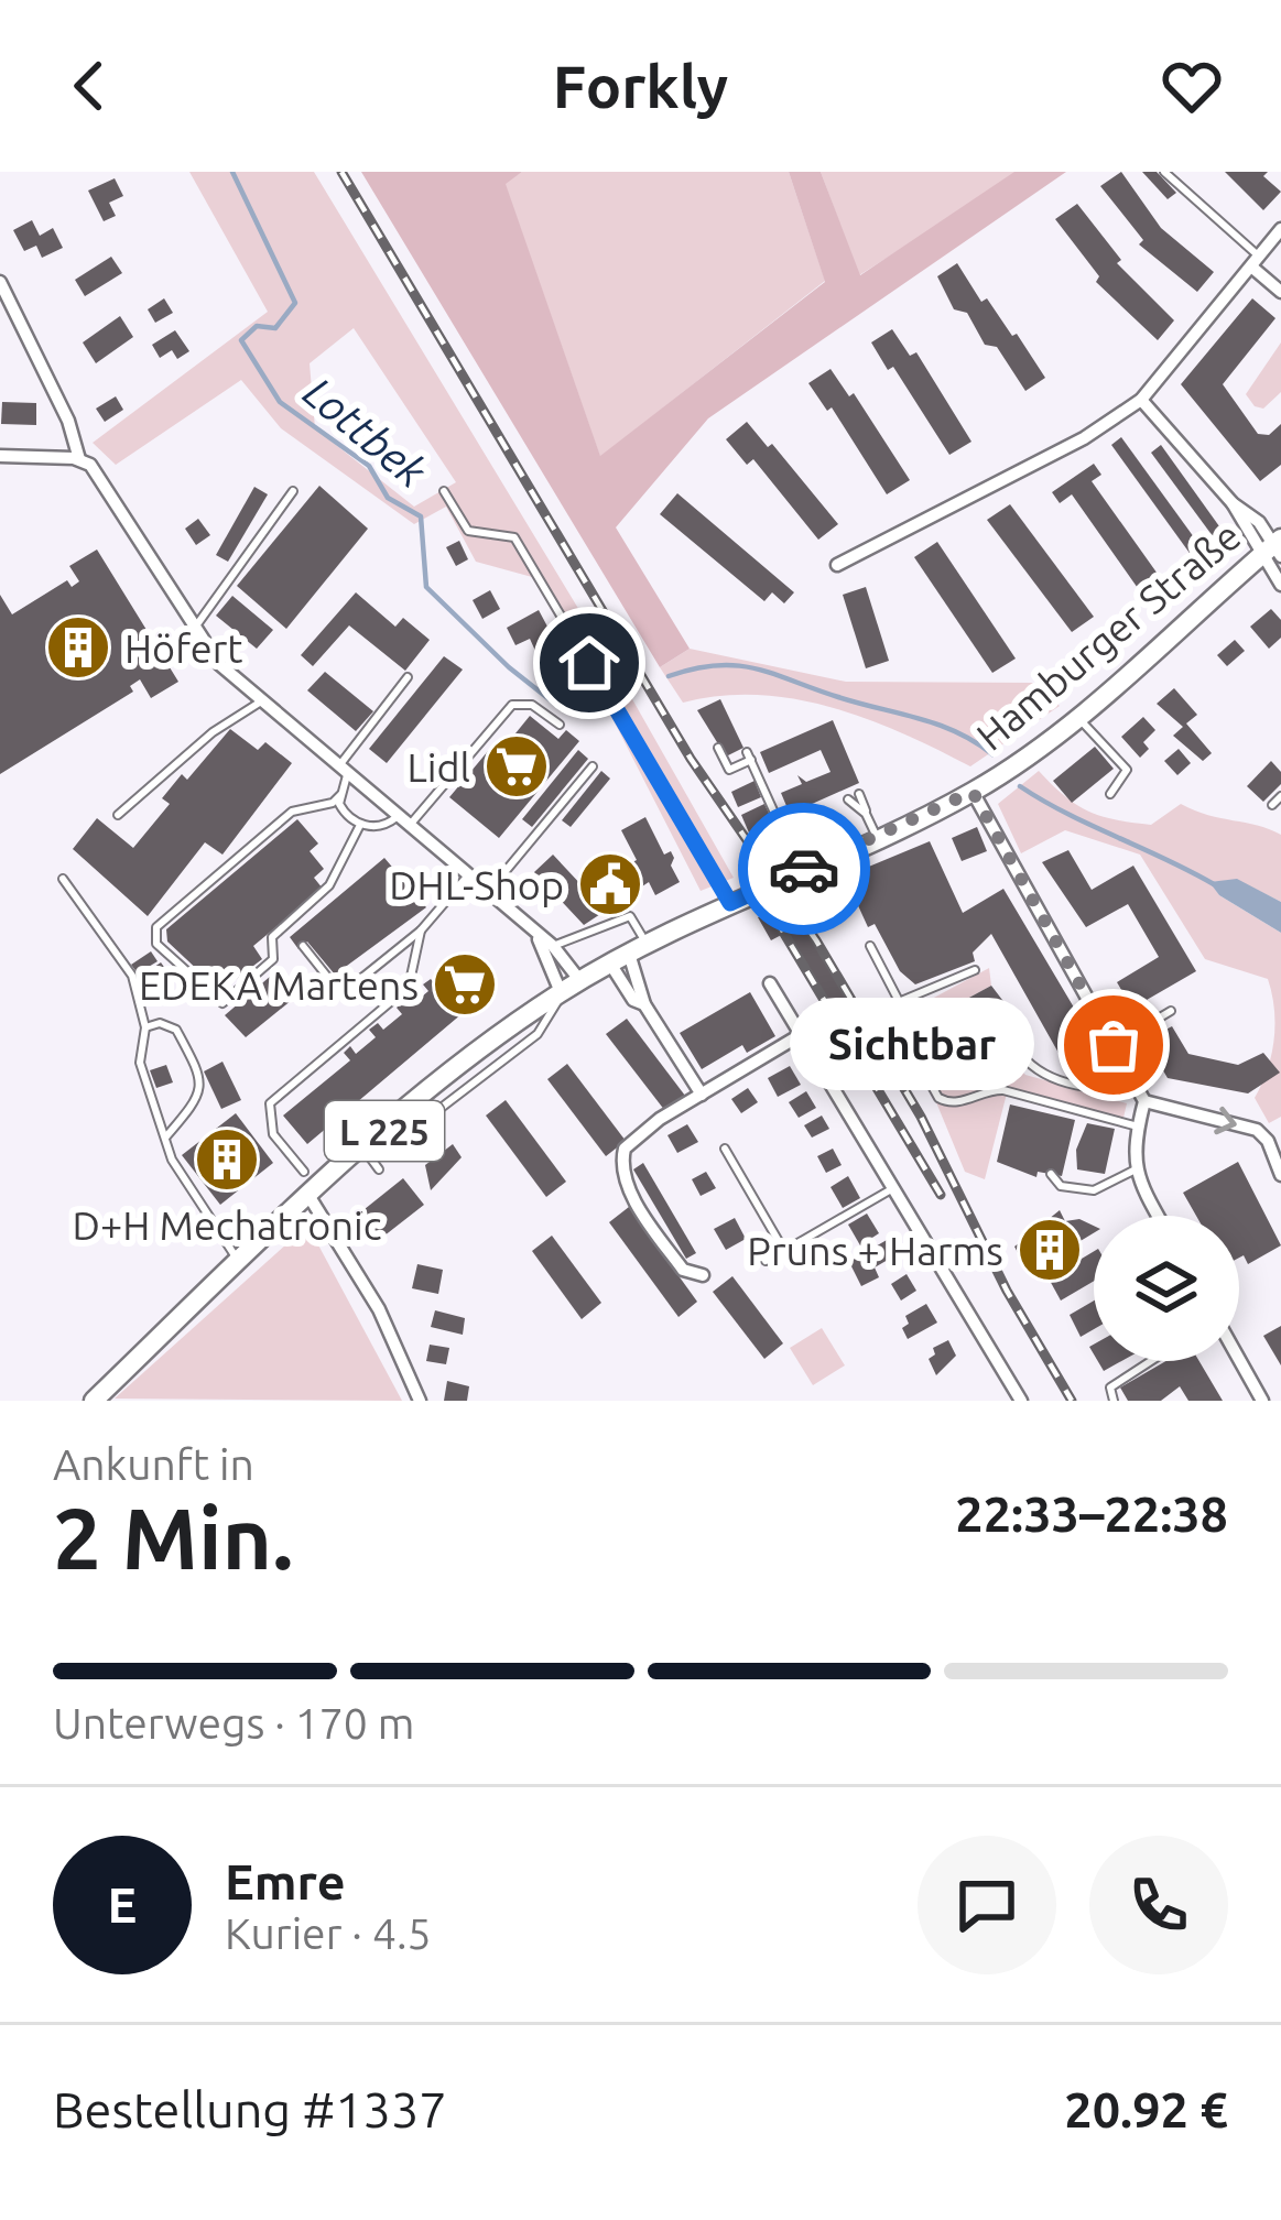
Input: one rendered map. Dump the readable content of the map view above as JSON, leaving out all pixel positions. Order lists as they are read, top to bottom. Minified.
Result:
{"streets":{"main road":["Hamburger Straße","L 225"]},"water":["Lottbek"],"places":{"building":["Höfert","D+H Mechatronic","Pruns + Harms"],"supermarket":["Lidl","EDEKA Martens"],"public building":["DHL-Shop"],"other":["Sichtbar"]},"page":{"header":"Forkly","bubble":"Sichtbar","heading":["2 Min.","Ankunft in","22:33–22:38"],"panel":["Emre","Kurier · 4.5","Bestellung #1337","20.92 €"],"bar":"Unterwegs · 170 m","round":"E"}}
